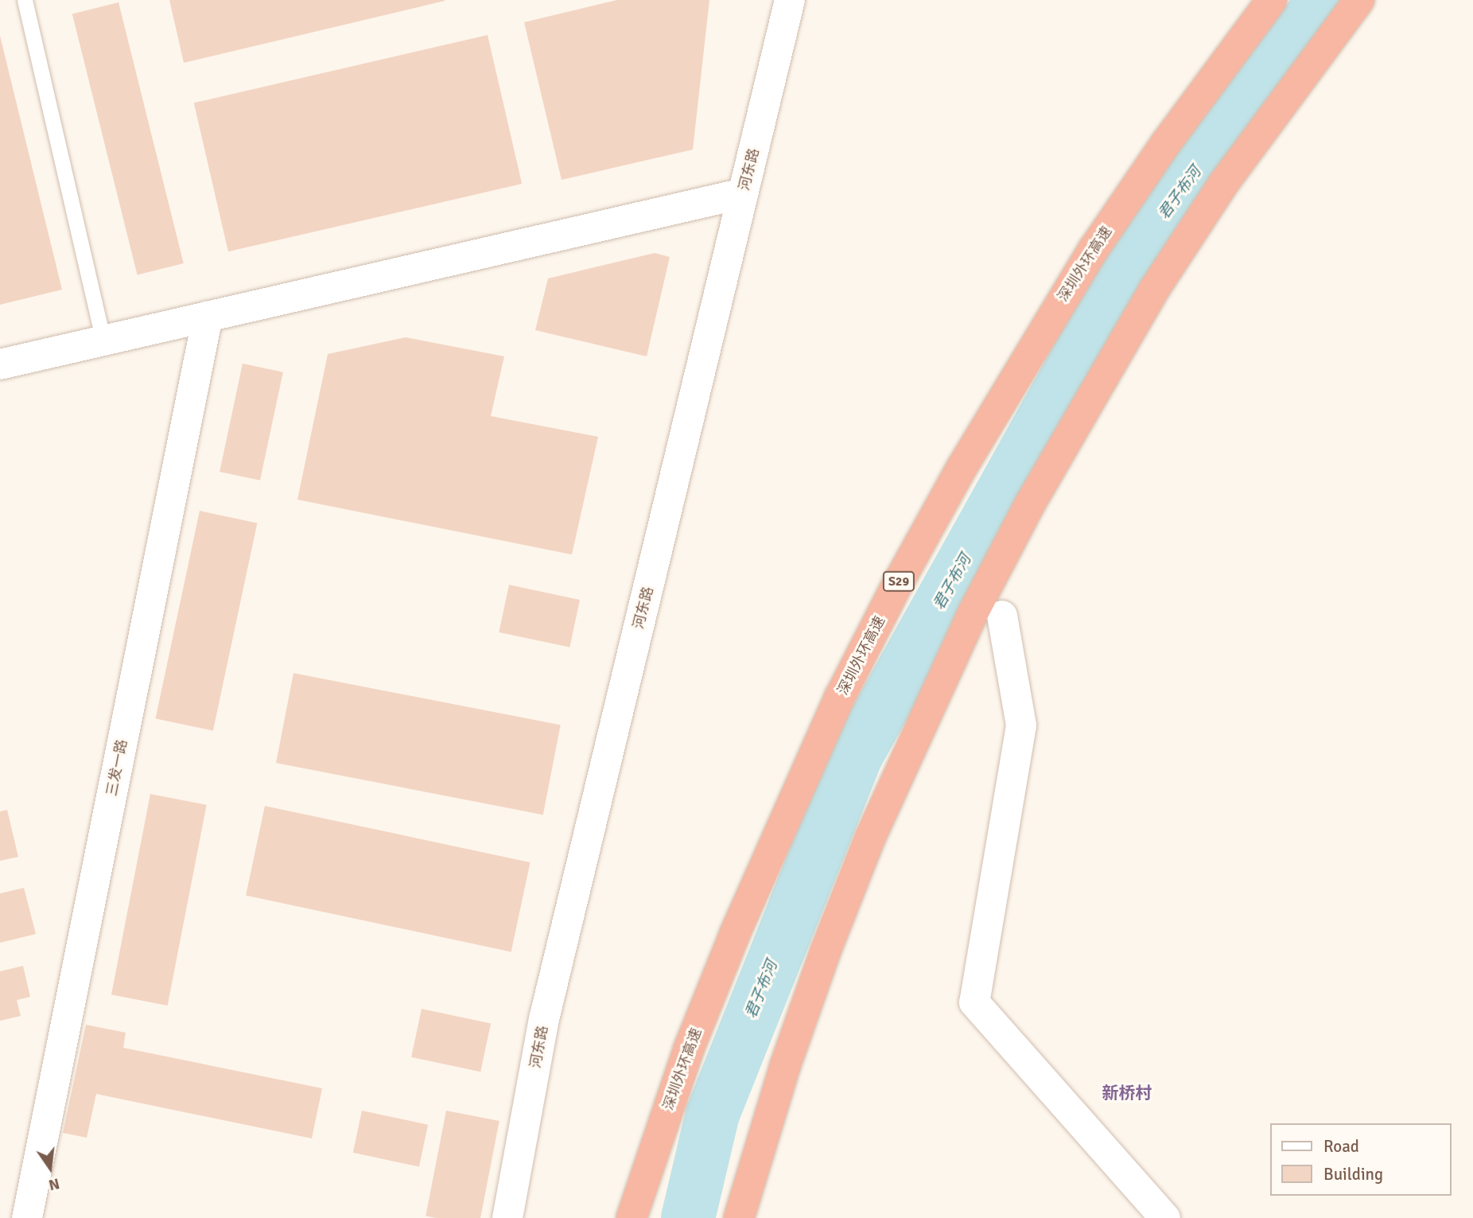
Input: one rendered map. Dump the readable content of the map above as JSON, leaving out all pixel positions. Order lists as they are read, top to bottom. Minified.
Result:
{"streets":{"highway":["深圳外环高速","S29"],"street":["河东路","三发一路"]},"districts":["新桥村"],"water":["君子布河"],"legend":["Road","Building"],"north":"bottom"}
